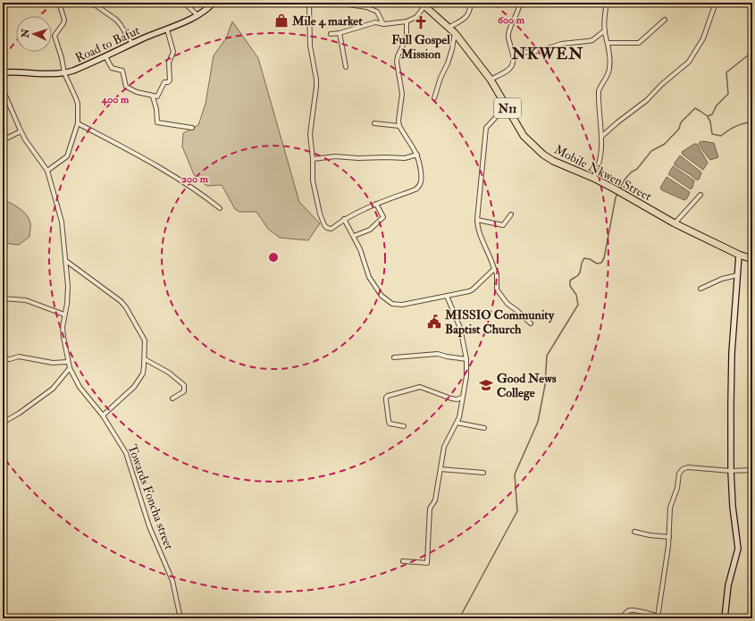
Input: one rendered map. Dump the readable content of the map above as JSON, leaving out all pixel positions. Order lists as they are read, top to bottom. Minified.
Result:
{"streets":{"highway":["N11","Mobile Nkwen Street"],"street":["Road to Bafut","Towards Foncha street"]},"districts":["NKWEN"],"places":{"shop":["Mile 4 market"],"church":["Full Gospel Mission"],"public building":["MISSIO Community Baptist Church"],"school or university":["Good News College"]},"north":"left","rings":["600 m","400 m","200 m"]}
